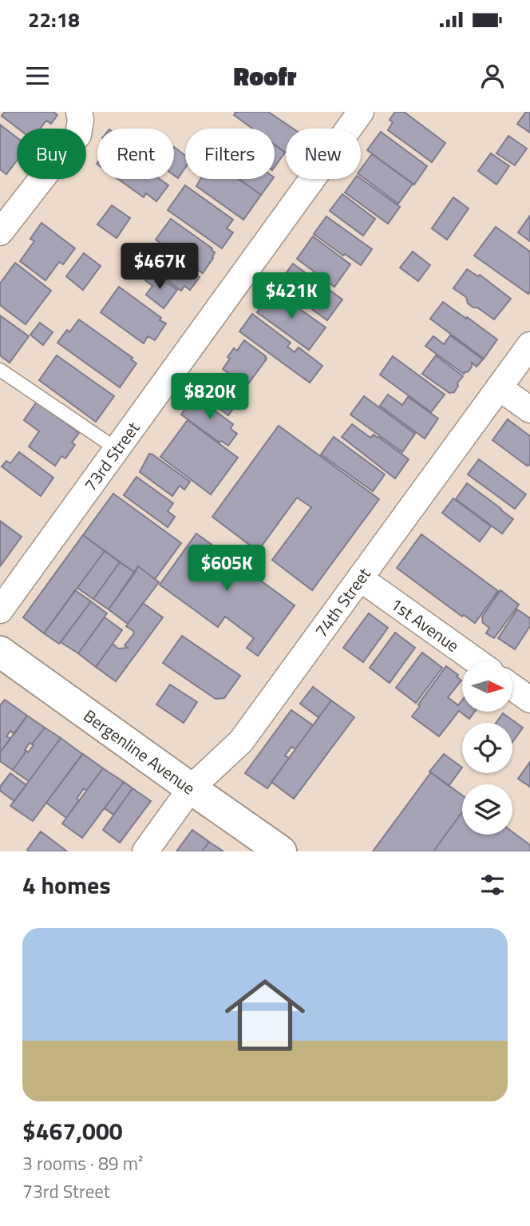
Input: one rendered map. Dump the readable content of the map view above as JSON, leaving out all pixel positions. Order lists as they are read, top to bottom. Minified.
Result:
{"streets":{"street":["73rd Street","74th Street","1st Avenue","Bergenline Avenue"]},"crossings":[["74th Street","1st Avenue"],["74th Street","Bergenline Avenue"]],"north":"right","page":{"status":"22:18","header":"Roofr","chip":["Buy","Rent","Filters","New"],"price":["$467K","$421K","$820K","$605K"],"heading":"4 homes","list":[{"name":"$467,000","note":"3 rooms · 89 m² · 73rd Street"}]}}
